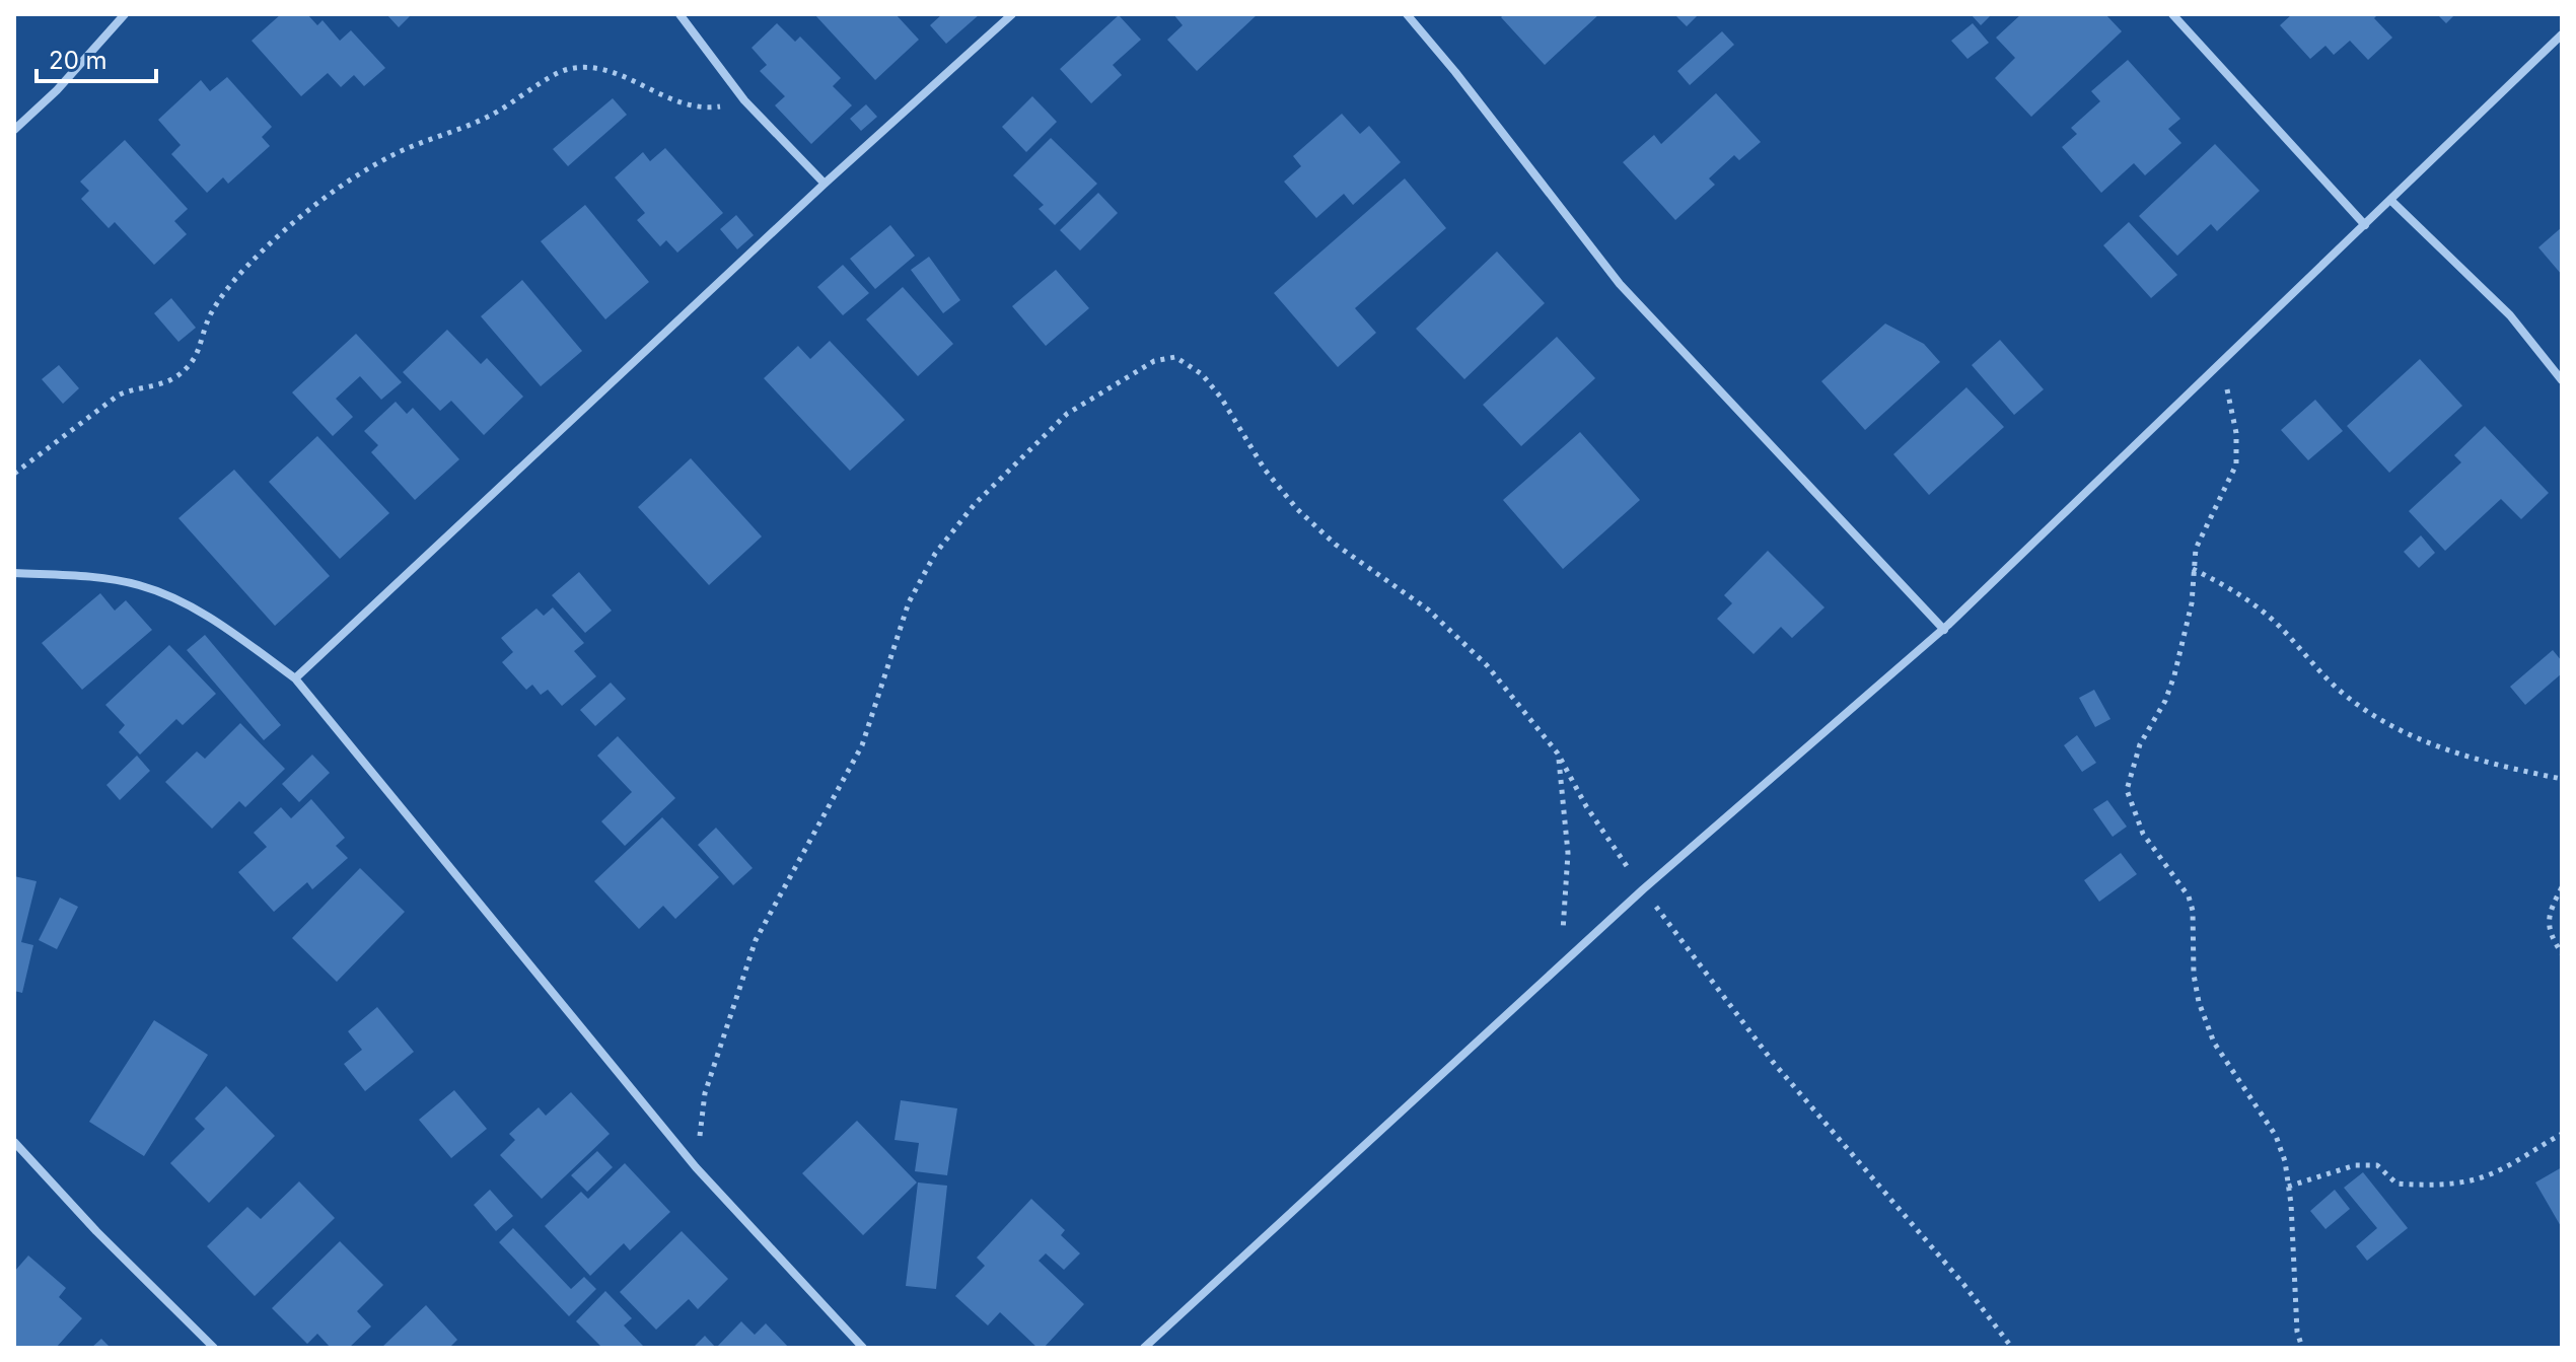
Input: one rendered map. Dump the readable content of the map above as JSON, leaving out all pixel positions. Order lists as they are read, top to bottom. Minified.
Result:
{"scale_bar":"20 m"}
